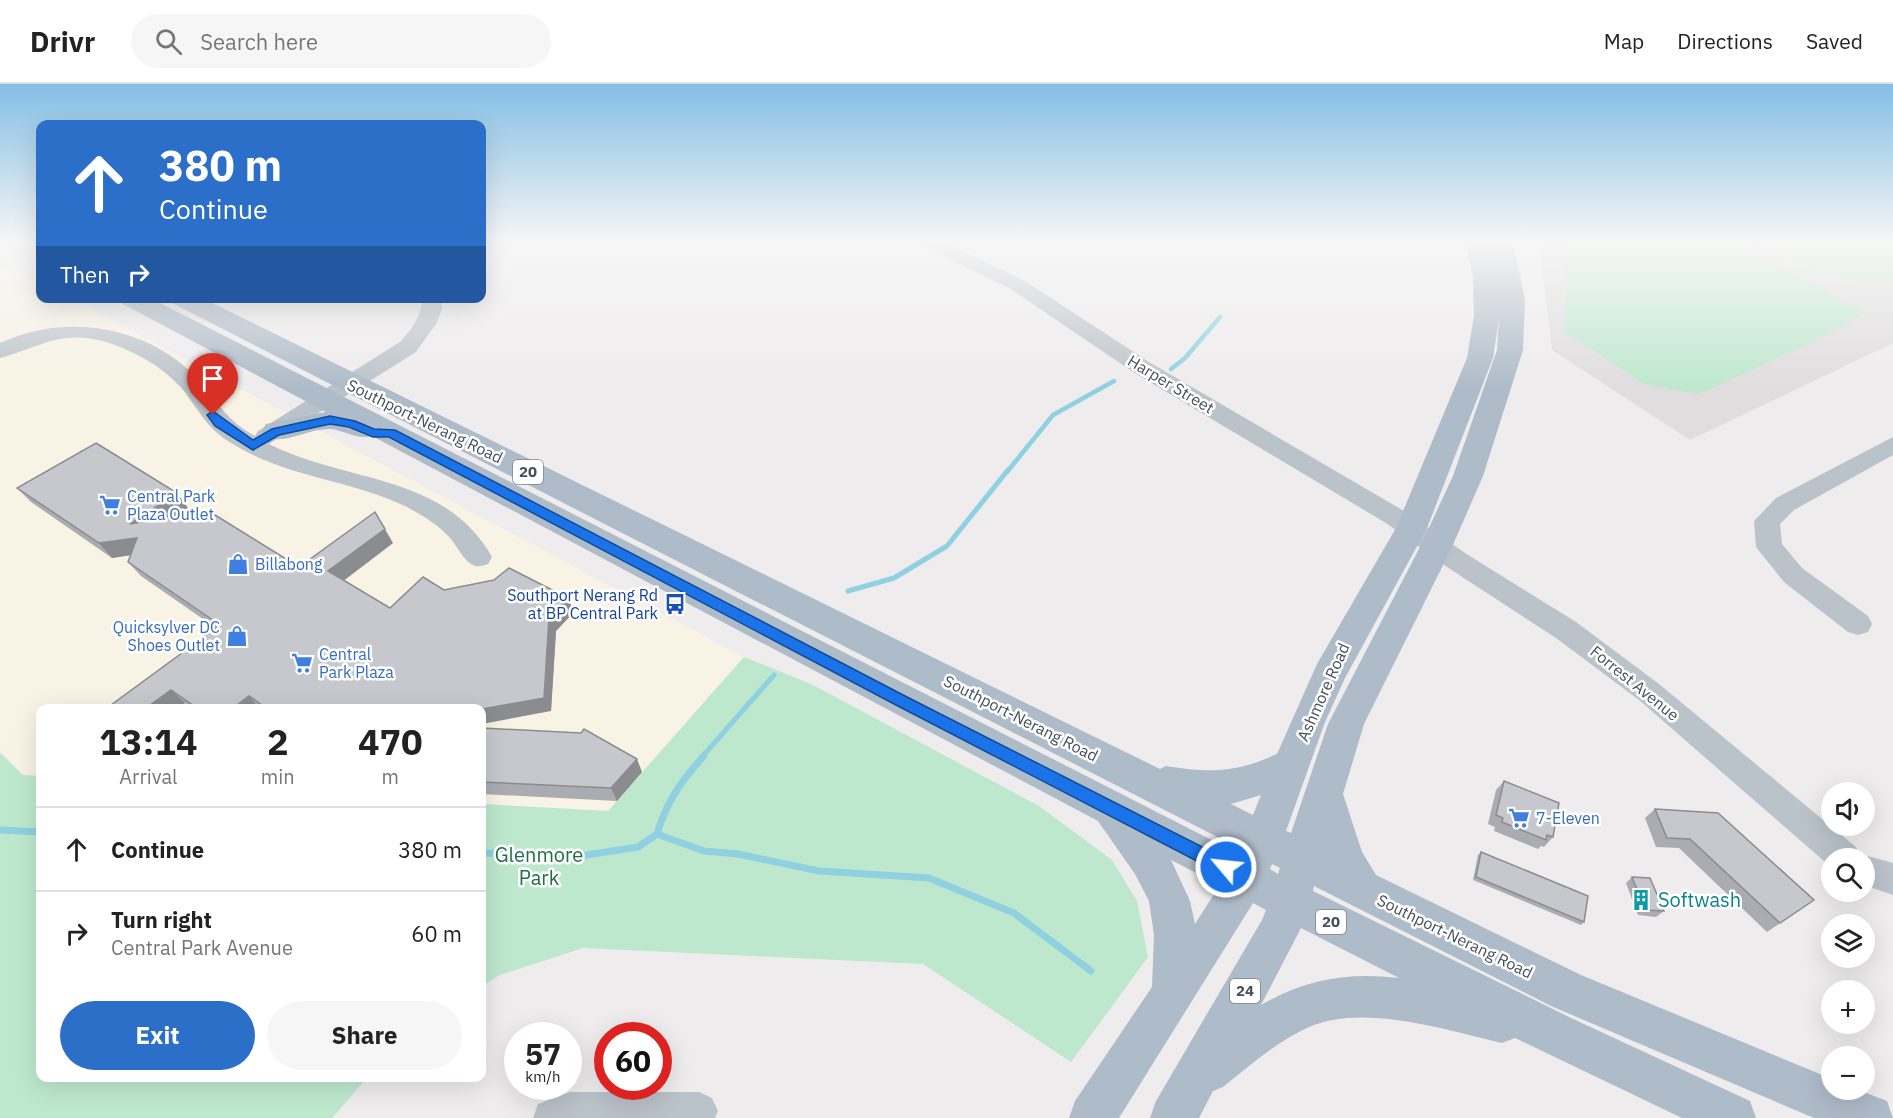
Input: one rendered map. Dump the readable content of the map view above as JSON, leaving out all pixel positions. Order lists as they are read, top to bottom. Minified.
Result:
{"streets":{"main road":["Southport-Nerang Road","20","Ashmore Road","24"],"street":["Harper Street","Forrest Avenue"]},"crossings":[["Harper Street","Forrest Avenue"],["Harper Street","Ashmore Road"],["Southport-Nerang Road","Ashmore Road"],["Forrest Avenue","Ashmore Road"]],"parks":["Glenmore Park"],"places":{"supermarket":["Central Park Plaza Outlet","Central Park Plaza","7-Eleven"],"shop":["Billabong","Quicksylver DC Shoes Outlet"],"bus stop":["Southport Nerang Rd at BP Central Park"],"building":["Softwash"]},"page":{"header":"Drivr","search":"Search here","nav":["Map","Directions","Saved"],"turn":["380 m","Continue"],"then":"Then","eta":["13:14","Arrival","2","min","470","m"],"map_buttons":["+","−"],"list":[{"name":"Continue","value":"380 m"},{"name":"Turn right","note":"Central Park Avenue","value":"60 m"}],"buttons":["Exit","Share"],"speed":"57 km/h","limit":"60"}}
